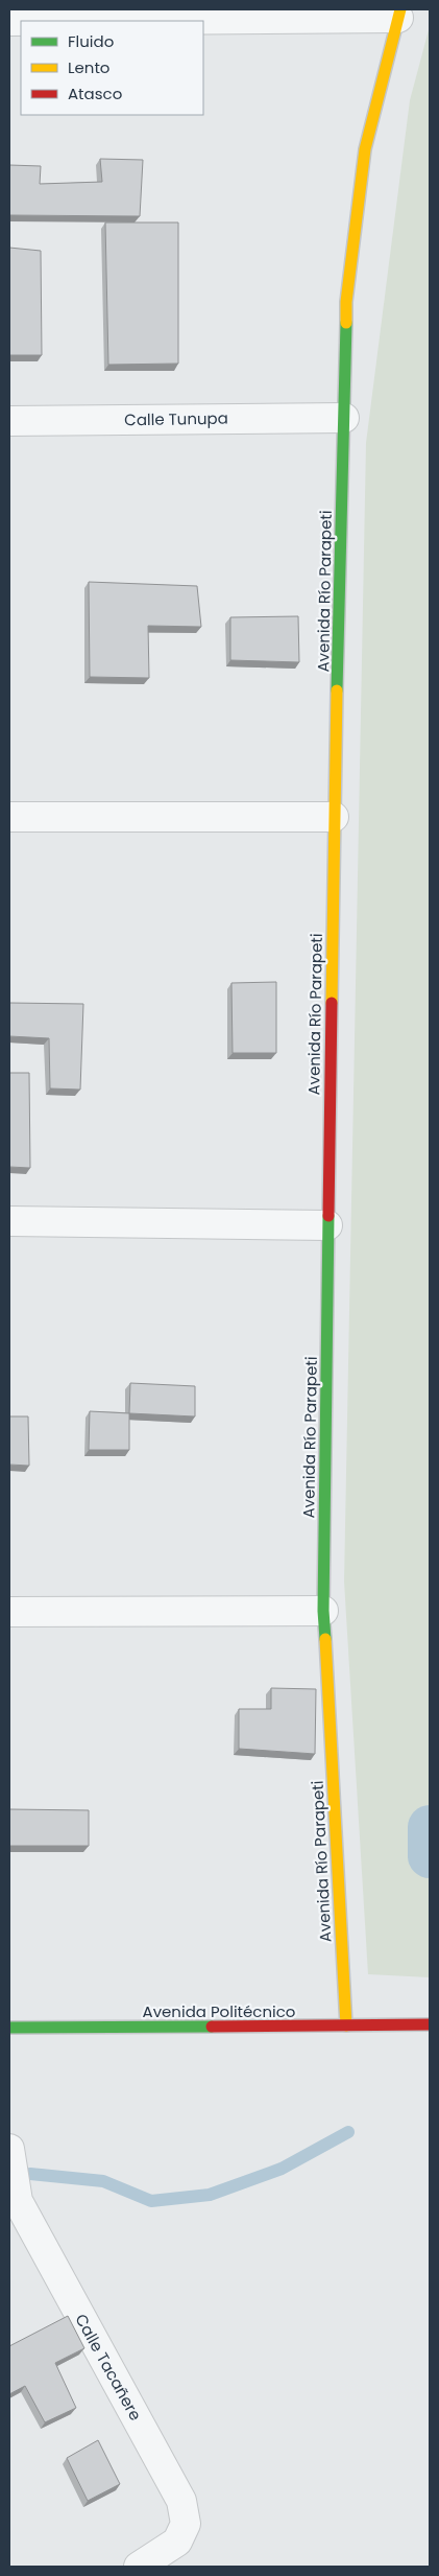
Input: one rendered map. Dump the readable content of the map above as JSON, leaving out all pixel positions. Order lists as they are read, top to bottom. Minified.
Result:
{"streets":{"main road":["Avenida Río Parapeti","Avenida Politécnico"],"street":["Calle Tunupa","Calle Tacañere"]},"crossings":[["Calle Tunupa","Avenida Río Parapeti"],["Avenida Río Parapeti","Avenida Politécnico"]],"legend":["Fluido","Lento","Atasco"]}
